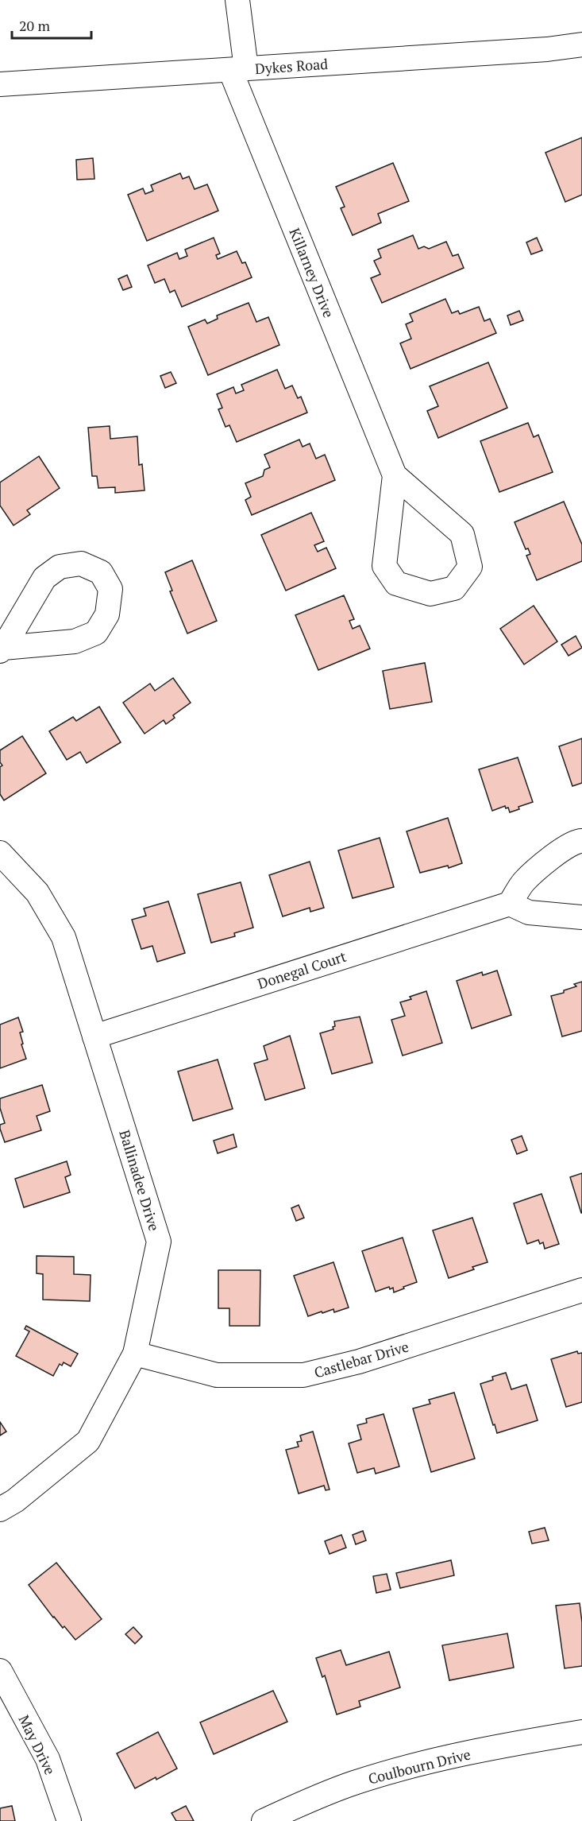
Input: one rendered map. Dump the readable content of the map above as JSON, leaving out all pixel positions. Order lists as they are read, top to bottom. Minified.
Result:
{"streets":{"street":["Dykes Road","Killarney Drive","Donegal Court","Ballinadee Drive","Castlebar Drive","May Drive","Coulbourn Drive"]},"crossings":[["Dykes Road","Killarney Drive"],["Donegal Court","Ballinadee Drive"],["Ballinadee Drive","Castlebar Drive"]],"scale_bar":"20 m"}
